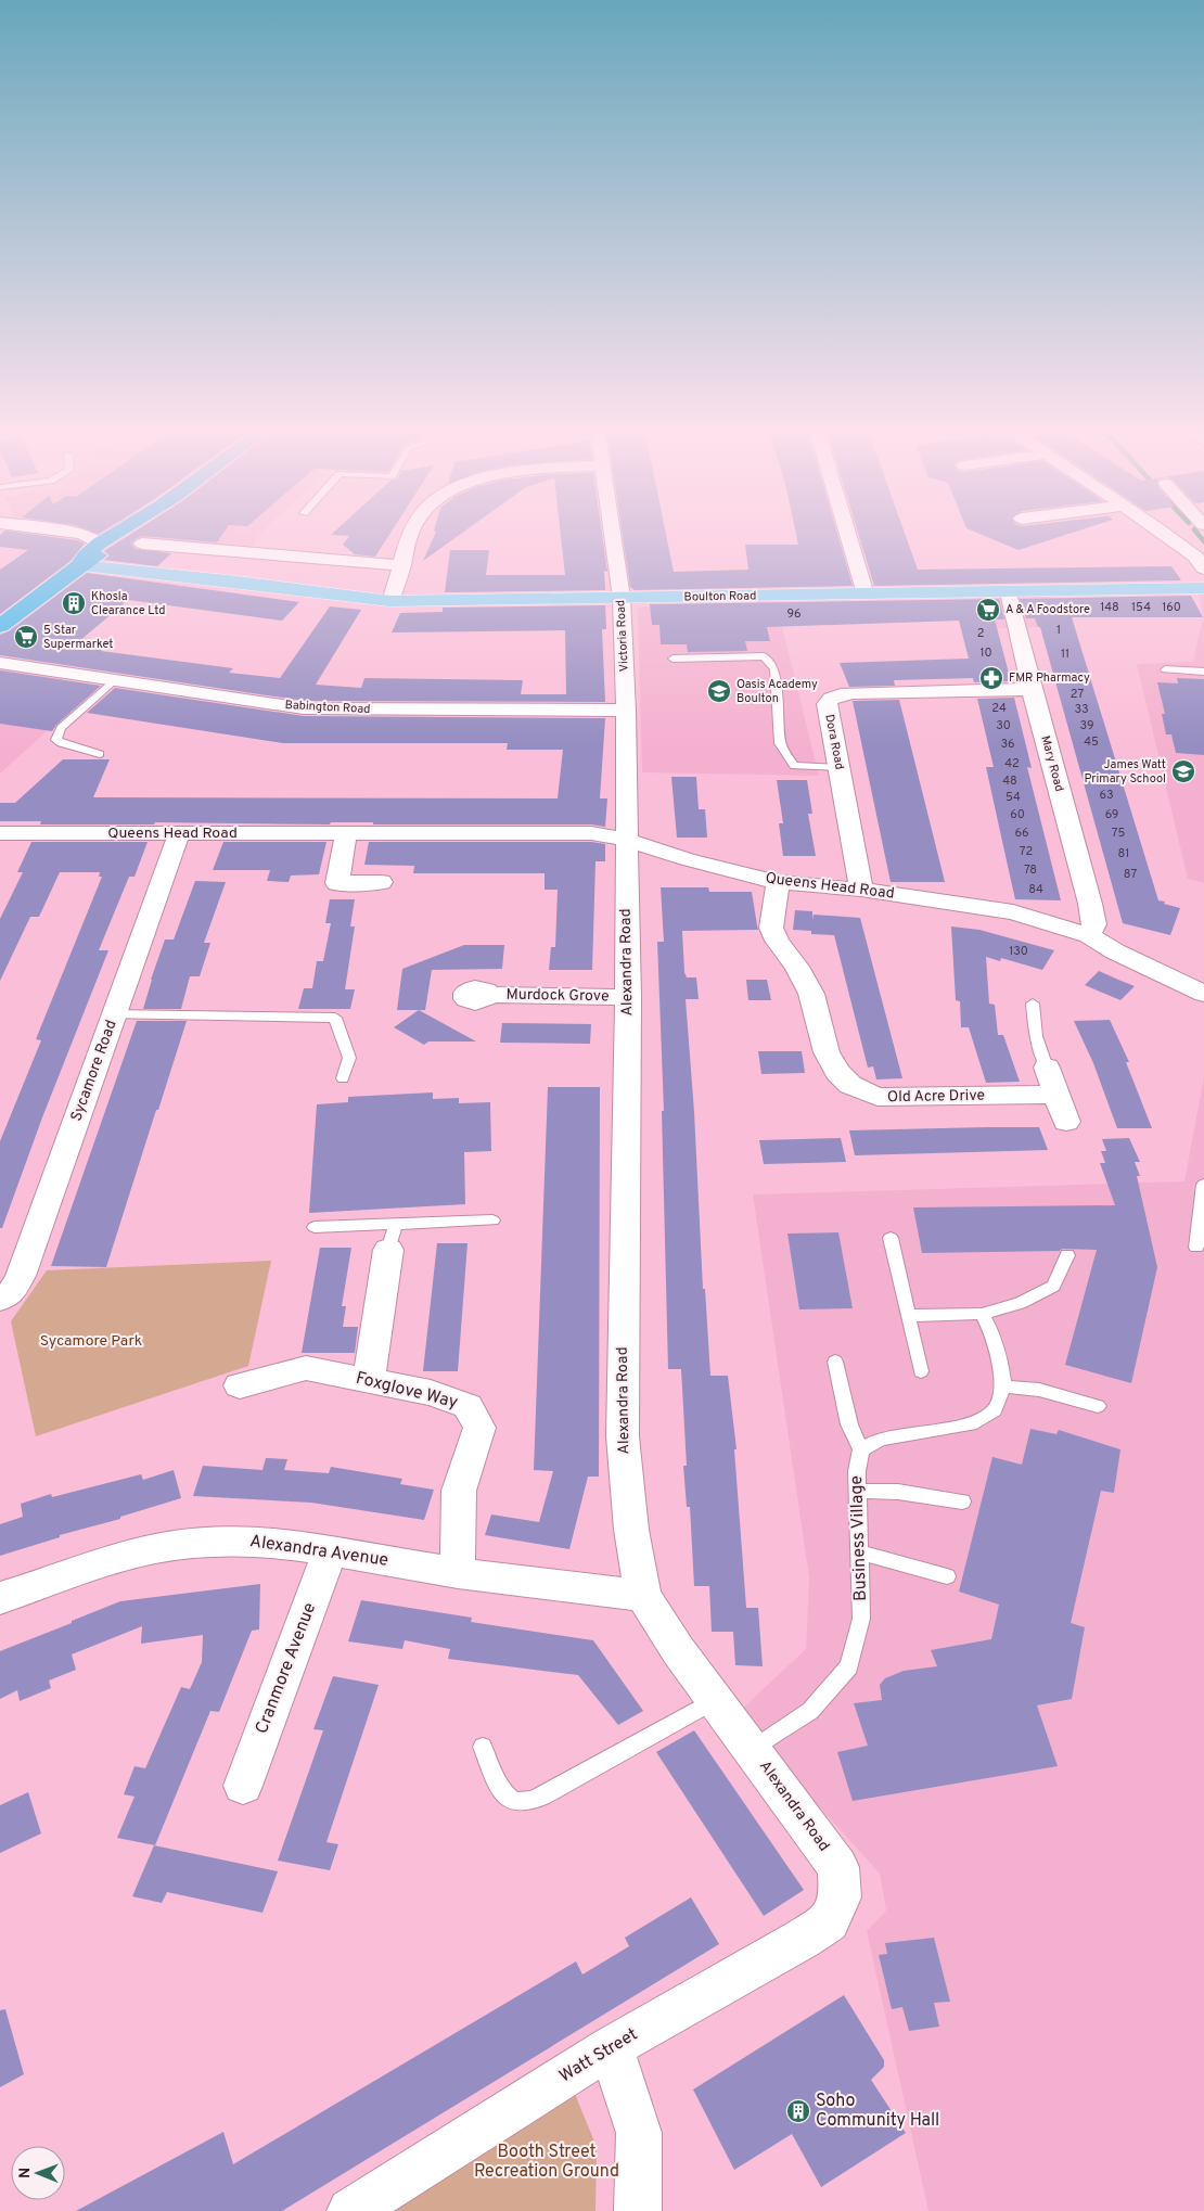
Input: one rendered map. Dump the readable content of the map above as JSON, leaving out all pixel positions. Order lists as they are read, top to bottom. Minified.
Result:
{"streets":{"main road":["Boulton Road"],"street":["Victoria Road","Babington Road","Dora Road","Mary Road","Queens Head Road","Alexandra Road","Murdock Grove","Sycamore Road","Old Acre Drive","Foxglove Way","Alexandra Avenue","Cranmore Avenue","Watt Street"],"lane":["Business Village"]},"crossings":[["Boulton Road","Victoria Road"],["Boulton Road","Mary Road"],["Victoria Road","Babington Road"],["Victoria Road","Queens Head Road"],["Victoria Road","Alexandra Road"],["Dora Road","Mary Road"],["Dora Road","Queens Head Road"],["Mary Road","Queens Head Road"],["Queens Head Road","Alexandra Road"],["Queens Head Road","Sycamore Road"],["Queens Head Road","Old Acre Drive"],["Alexandra Road","Murdock Grove"],["Alexandra Road","Business Village"],["Alexandra Road","Alexandra Avenue"],["Alexandra Road","Watt Street"],["Foxglove Way","Alexandra Avenue"],["Alexandra Avenue","Cranmore Avenue"]],"parks":["Sycamore Park","Booth Street Recreation Ground"],"places":{"building":["Khosla Clearance Ltd","Soho Community Hall"],"supermarket":["A & A Foodstore","5 Star Supermarket"],"pharmacy":["FMR Pharmacy"],"school or university":["Oasis Academy Boulton","James Watt Primary School"]},"house_numbers":["148","154","160","96","1","2","10","11","27","24","33","30","39","45","36","42","48","63","54","60","69","66","75","72","81","78","87","84","130"],"north":"left"}
